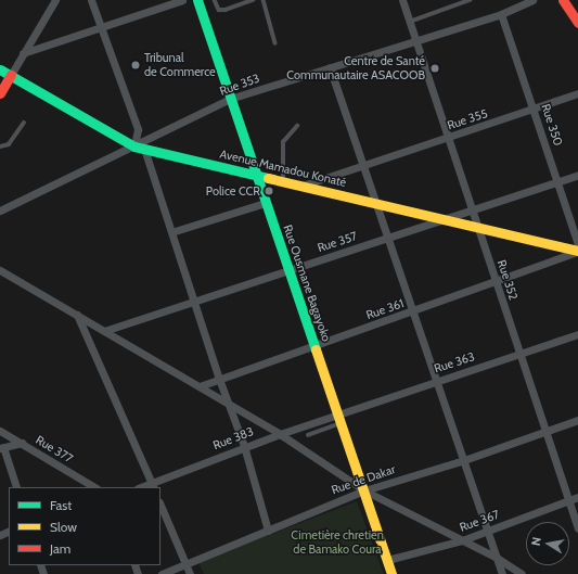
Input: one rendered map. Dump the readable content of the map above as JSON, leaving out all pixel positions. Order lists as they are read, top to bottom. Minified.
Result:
{"streets":{"main road":["Avenue Mamadou Konaté","Rue Ousmane Bagayoko"],"street":["Rue 353","Rue 355","Rue 350","Rue 357","Rue 352","Rue 361","Rue 363","Rue 383","Rue 377","Rue de Dakar","Rue 367"]},"crossings":[["Rue 353","Rue 350"],["Rue 353","Avenue Mamadou Konaté"],["Rue 353","Rue 352"],["Rue 353","Rue Ousmane Bagayoko"],["Rue 355","Rue 350"],["Rue 355","Avenue Mamadou Konaté"],["Rue 355","Rue 352"],["Rue 350","Rue 357"],["Avenue Mamadou Konaté","Rue 357"],["Avenue Mamadou Konaté","Rue 352"],["Avenue Mamadou Konaté","Rue Ousmane Bagayoko"],["Avenue Mamadou Konaté","Rue 361"],["Rue 357","Rue 352"],["Rue 357","Rue Ousmane Bagayoko"],["Rue 352","Rue 361"],["Rue 352","Rue 363"],["Rue 352","Rue de Dakar"],["Rue 352","Rue 367"],["Rue Ousmane Bagayoko","Rue 361"],["Rue Ousmane Bagayoko","Rue 363"],["Rue Ousmane Bagayoko","Rue 383"],["Rue Ousmane Bagayoko","Rue de Dakar"],["Rue Ousmane Bagayoko","Rue 367"],["Rue 363","Rue 383"]],"parks":["Cimetière chretien de Bamako Coura"],"places":["Tribunal de Commerce","Centre de Santé Communautaire ASACOOB","Police CCR"],"legend":["Fast","Slow","Jam"],"north":"left"}
